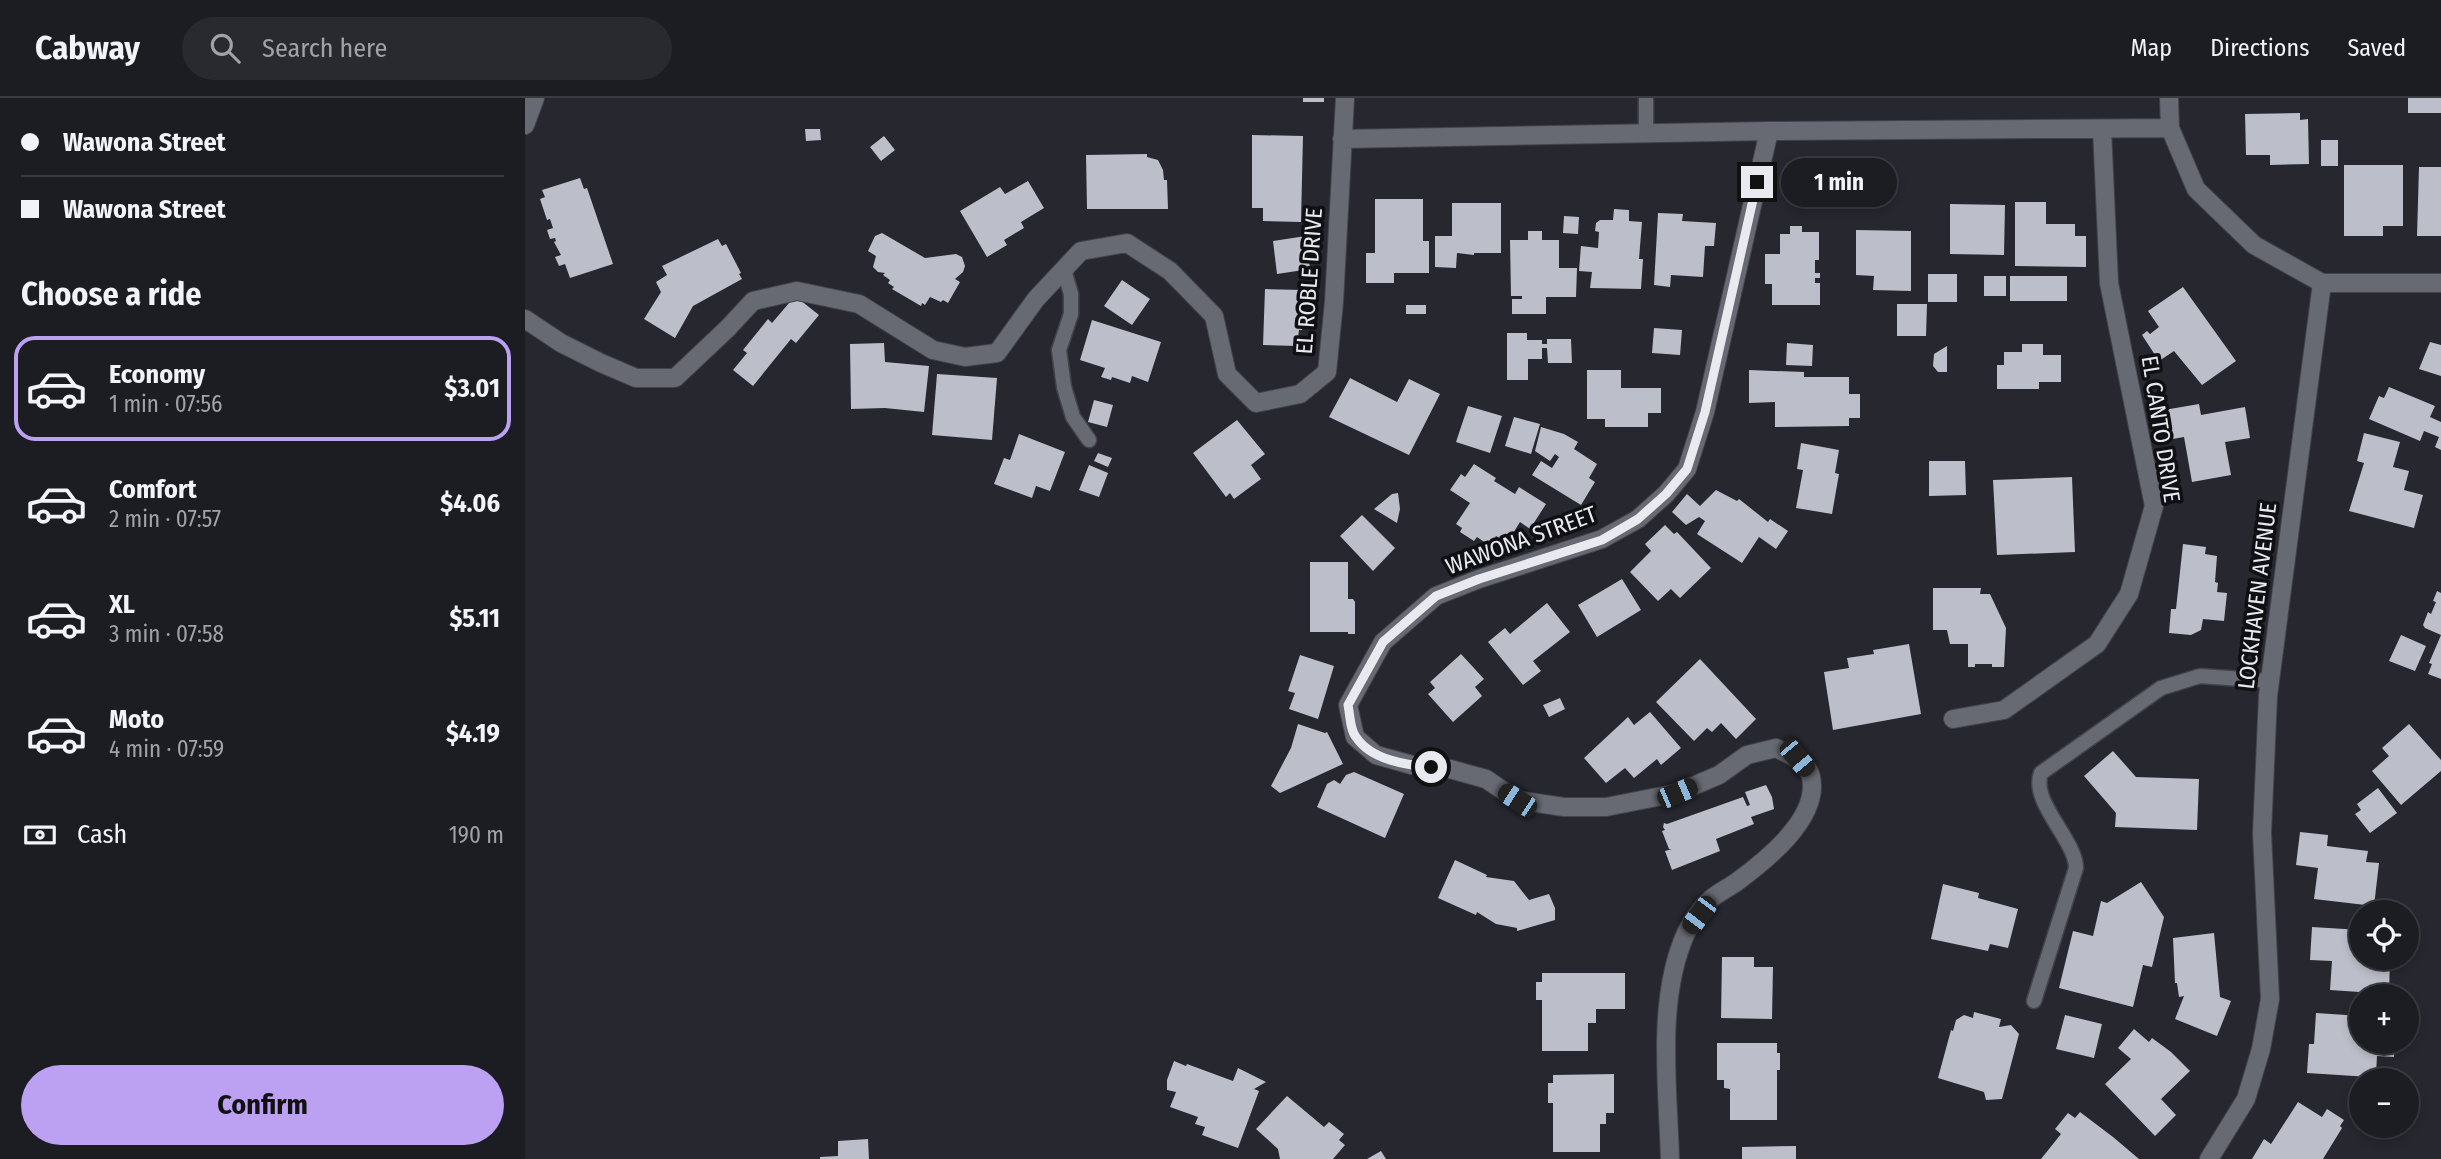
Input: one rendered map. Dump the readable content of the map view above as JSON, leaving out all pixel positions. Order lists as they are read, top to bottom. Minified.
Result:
{"streets":{"street":["EL ROBLE DRIVE","EL CANTO DRIVE","WAWONA STREET","LOCKHAVEN AVENUE"]},"page":{"header":"Cabway","search":"Search here","nav":["Map","Directions","Saved"],"banner":["Wawona Street","Wawona Street"],"bubble":"1 min","heading":"Choose a ride","list":[{"name":"Economy","note":"1 min · 07:56","value":"$3.01"},{"name":"Comfort","note":"2 min · 07:57","value":"$4.06"},{"name":"XL","note":"3 min · 07:58","value":"$5.11"},{"name":"Moto","note":"4 min · 07:59","value":"$4.19"}],"pay":["Cash","190 m"],"map_buttons":["+","−"],"buttons":"Confirm"}}
